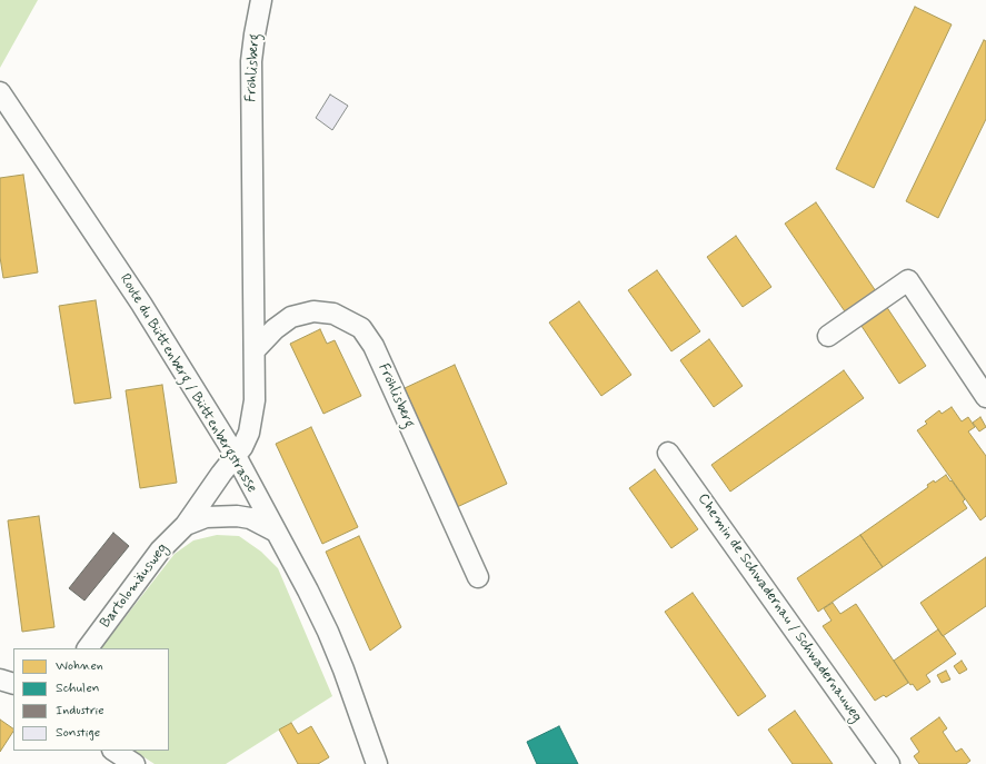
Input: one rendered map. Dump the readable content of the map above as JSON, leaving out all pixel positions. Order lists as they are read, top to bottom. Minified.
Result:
{"streets":{"street":["Fröhlisberg","Route du Büttenberg / Büttenbergstrasse","Bartolomäusweg","Chemin de Schwadernau / Schwadernauweg"]},"crossings":[["Fröhlisberg","Route du Büttenberg / Büttenbergstrasse"],["Fröhlisberg","Bartolomäusweg"],["Route du Büttenberg / Büttenbergstrasse","Bartolomäusweg"]],"legend":["Wohnen","Schulen","Industrie","Sonstige"]}
